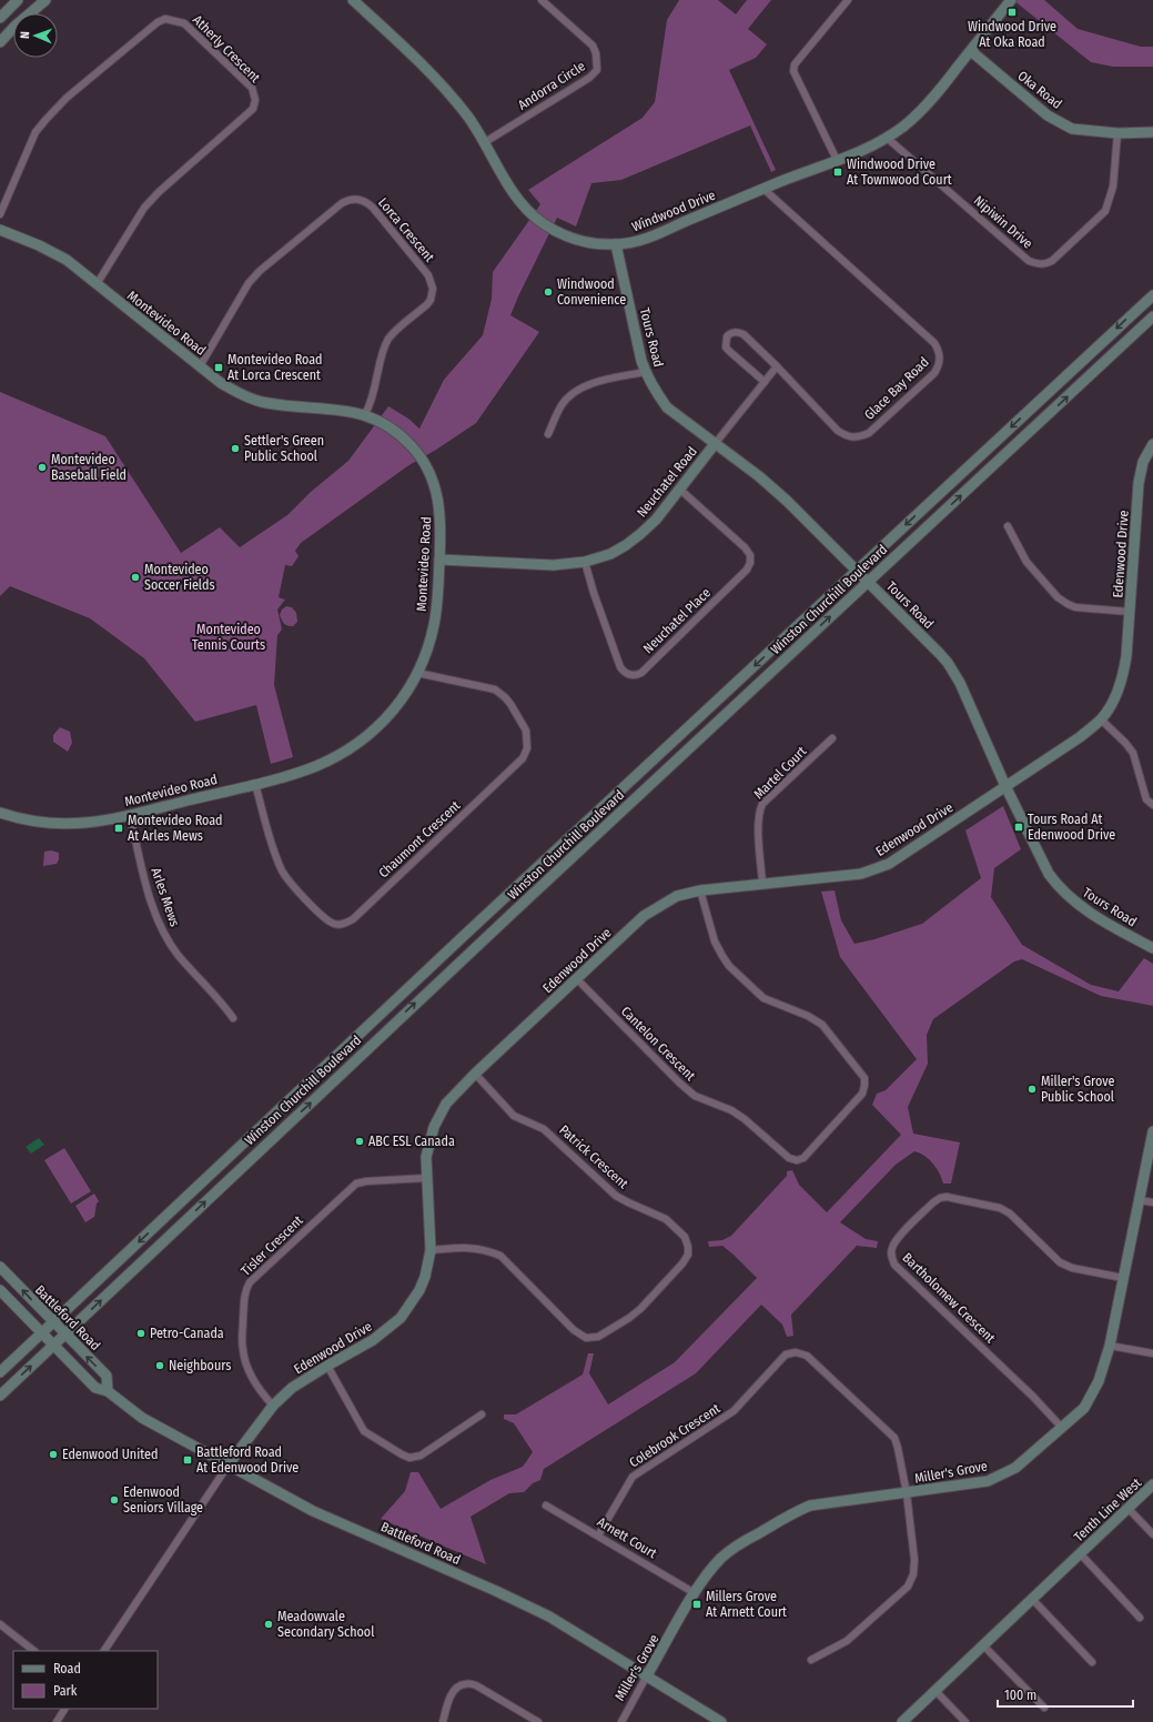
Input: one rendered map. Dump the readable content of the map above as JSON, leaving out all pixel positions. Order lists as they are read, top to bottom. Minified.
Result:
{"streets":{"street":["Atherly Crescent","Andorra Circle","Oka Road","Windwood Drive","Nipiwin Drive","Lorca Crescent","Montevideo Road","Tours Road","Glace Bay Road","Neuchatel Road","Edenwood Drive","Winston Churchill Boulevard","Neuchatel Place","Martel Court","Chaumont Crescent","Arles Mews","Cantelon Crescent","Patrick Crescent","Tisler Crescent","Bartholomew Crescent","Battleford Road","Colebrook Crescent","Miller's Grove","Tenth Line West","Arnett Court"]},"crossings":[["Atherly Crescent","Montevideo Road"],["Andorra Circle","Windwood Drive"],["Oka Road","Windwood Drive"],["Oka Road","Nipiwin Drive"],["Windwood Drive","Nipiwin Drive"],["Windwood Drive","Tours Road"],["Windwood Drive","Glace Bay Road"],["Lorca Crescent","Montevideo Road"],["Montevideo Road","Neuchatel Road"],["Montevideo Road","Chaumont Crescent"],["Montevideo Road","Arles Mews"],["Tours Road","Neuchatel Road"],["Tours Road","Edenwood Drive"],["Tours Road","Winston Churchill Boulevard"],["Glace Bay Road","Neuchatel Road"],["Neuchatel Road","Neuchatel Place"],["Edenwood Drive","Martel Court"],["Edenwood Drive","Cantelon Crescent"],["Edenwood Drive","Patrick Crescent"],["Edenwood Drive","Tisler Crescent"],["Edenwood Drive","Battleford Road"],["Winston Churchill Boulevard","Battleford Road"],["Bartholomew Crescent","Miller's Grove"],["Battleford Road","Miller's Grove"],["Colebrook Crescent","Miller's Grove"],["Colebrook Crescent","Arnett Court"],["Miller's Grove","Arnett Court"]],"parks":["Montevideo Tennis Courts"],"places":{"transit":["Windwood Drive At Oka Road","Windwood Drive At Townwood Court","Montevideo Road At Lorca Crescent","Tours Road At Edenwood Drive","Montevideo Road At Arles Mews","Battleford Road At Edenwood Drive","Millers Grove At Arnett Court"],"other":["Windwood Convenience","Settler's Green Public School","Montevideo Baseball Field","Montevideo Soccer Fields","Miller's Grove Public School","ABC ESL Canada","Petro-Canada","Neighbours","Edenwood United","Edenwood Seniors Village","Meadowvale Secondary School"]},"legend":["Road","Park"],"scale_bar":"100 m","north":"left"}
